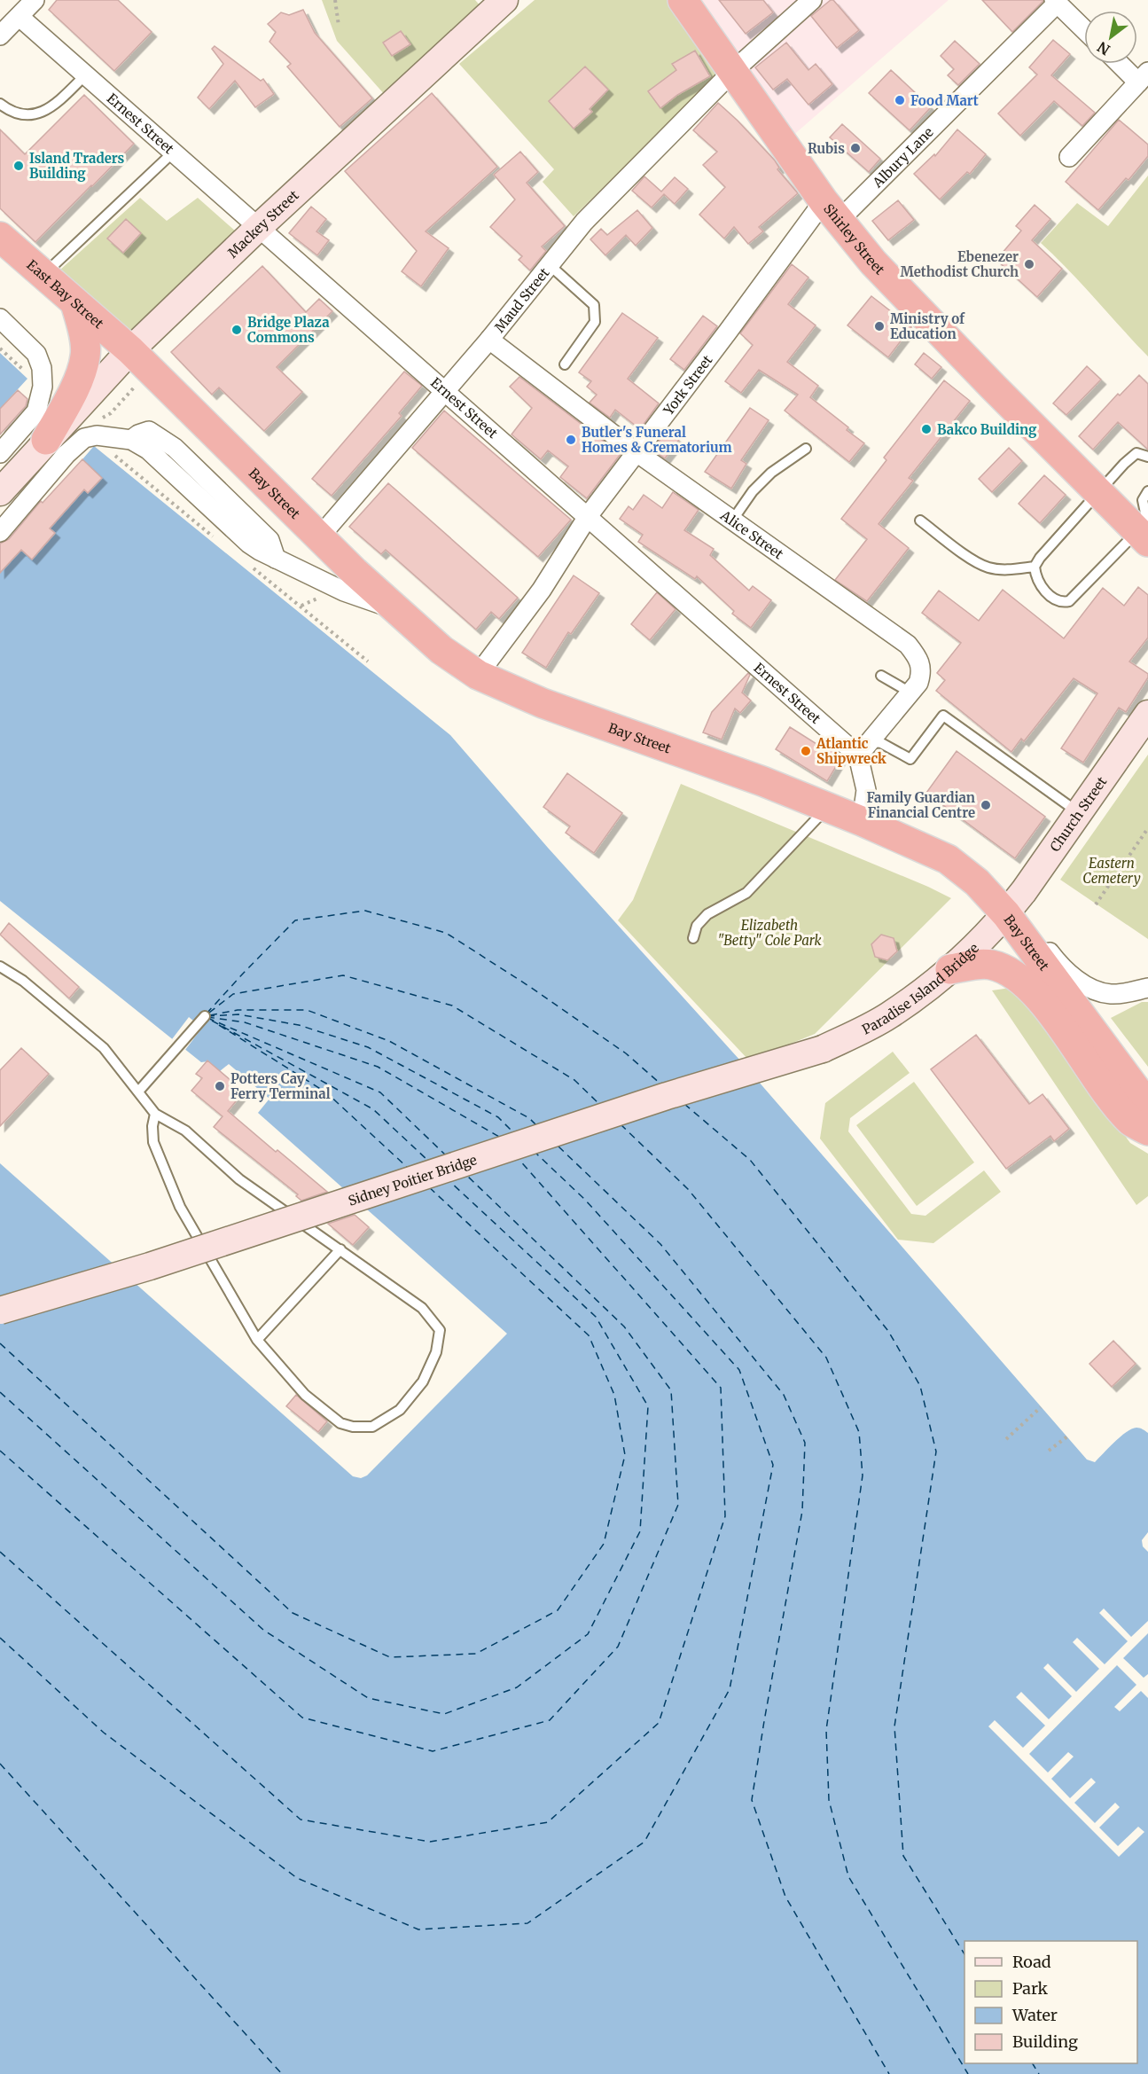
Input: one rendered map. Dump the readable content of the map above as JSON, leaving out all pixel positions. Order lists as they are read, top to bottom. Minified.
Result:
{"streets":{"highway":["Shirley Street","East Bay Street","Bay Street"],"main road":["Mackey Street","Church Street","Paradise Island Bridge","Sidney Poitier Bridge"],"street":["Ernest Street","Albury Lane","Maud Street","York Street","Alice Street"]},"crossings":[["Ernest Street","Mackey Street"],["Ernest Street","Maud Street"],["Ernest Street","York Street"],["Ernest Street","Alice Street"],["Albury Lane","Shirley Street"],["Albury Lane","York Street"],["Mackey Street","East Bay Street"],["Mackey Street","Bay Street"],["Shirley Street","Maud Street"],["Shirley Street","York Street"],["East Bay Street","Bay Street"],["Maud Street","Bay Street"],["Maud Street","Alice Street"],["York Street","Bay Street"],["York Street","Alice Street"],["Bay Street","Church Street"],["Bay Street","Paradise Island Bridge"],["Church Street","Paradise Island Bridge"],["Paradise Island Bridge","Sidney Poitier Bridge"]],"parks":["Eastern Cemetery","Elizabeth \"Betty\" Cole Park"],"places":["Food Mart","Rubis","Island Traders Building","Ebenezer Methodist Church","Ministry of Education","Bridge Plaza Commons","Bakco Building","Butler's Funeral Homes & Crematorium","Atlantic Shipwreck","Family Guardian Financial Centre","Potters Cay Ferry Terminal"],"legend":["Road","Park","Water","Building"],"north":"bottom left"}
